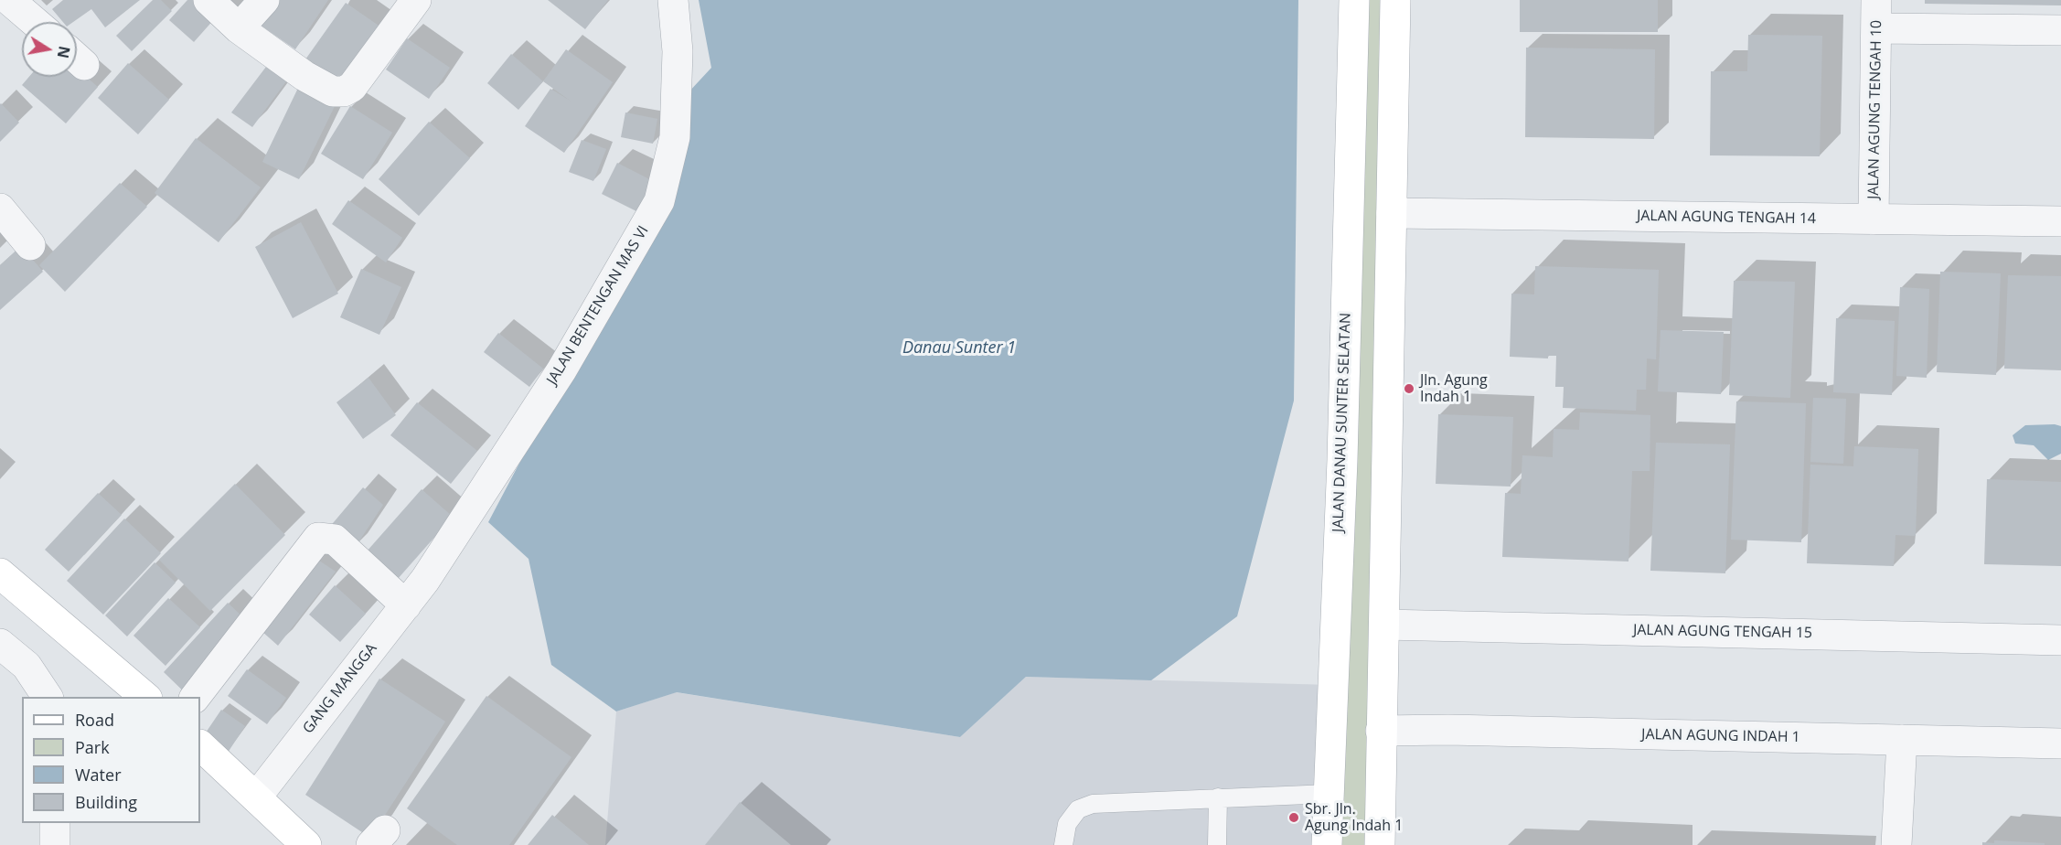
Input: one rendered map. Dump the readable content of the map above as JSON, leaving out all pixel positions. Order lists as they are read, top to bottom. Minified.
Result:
{"streets":{"street":["JALAN AGUNG TENGAH 10","JALAN AGUNG TENGAH 14","JALAN BENTENGAN MAS VI","JALAN DANAU SUNTER SELATAN","JALAN AGUNG TENGAH 15","GANG MANGGA","JALAN AGUNG INDAH 1"]},"crossings":[["JALAN AGUNG TENGAH 10","JALAN AGUNG TENGAH 14"],["JALAN BENTENGAN MAS VI","GANG MANGGA"]],"water":["Danau Sunter 1"],"places":["Jln. Agung Indah 1","Sbr. Jln. Agung Indah 1"],"legend":["Road","Park","Water","Building"],"north":"right"}
